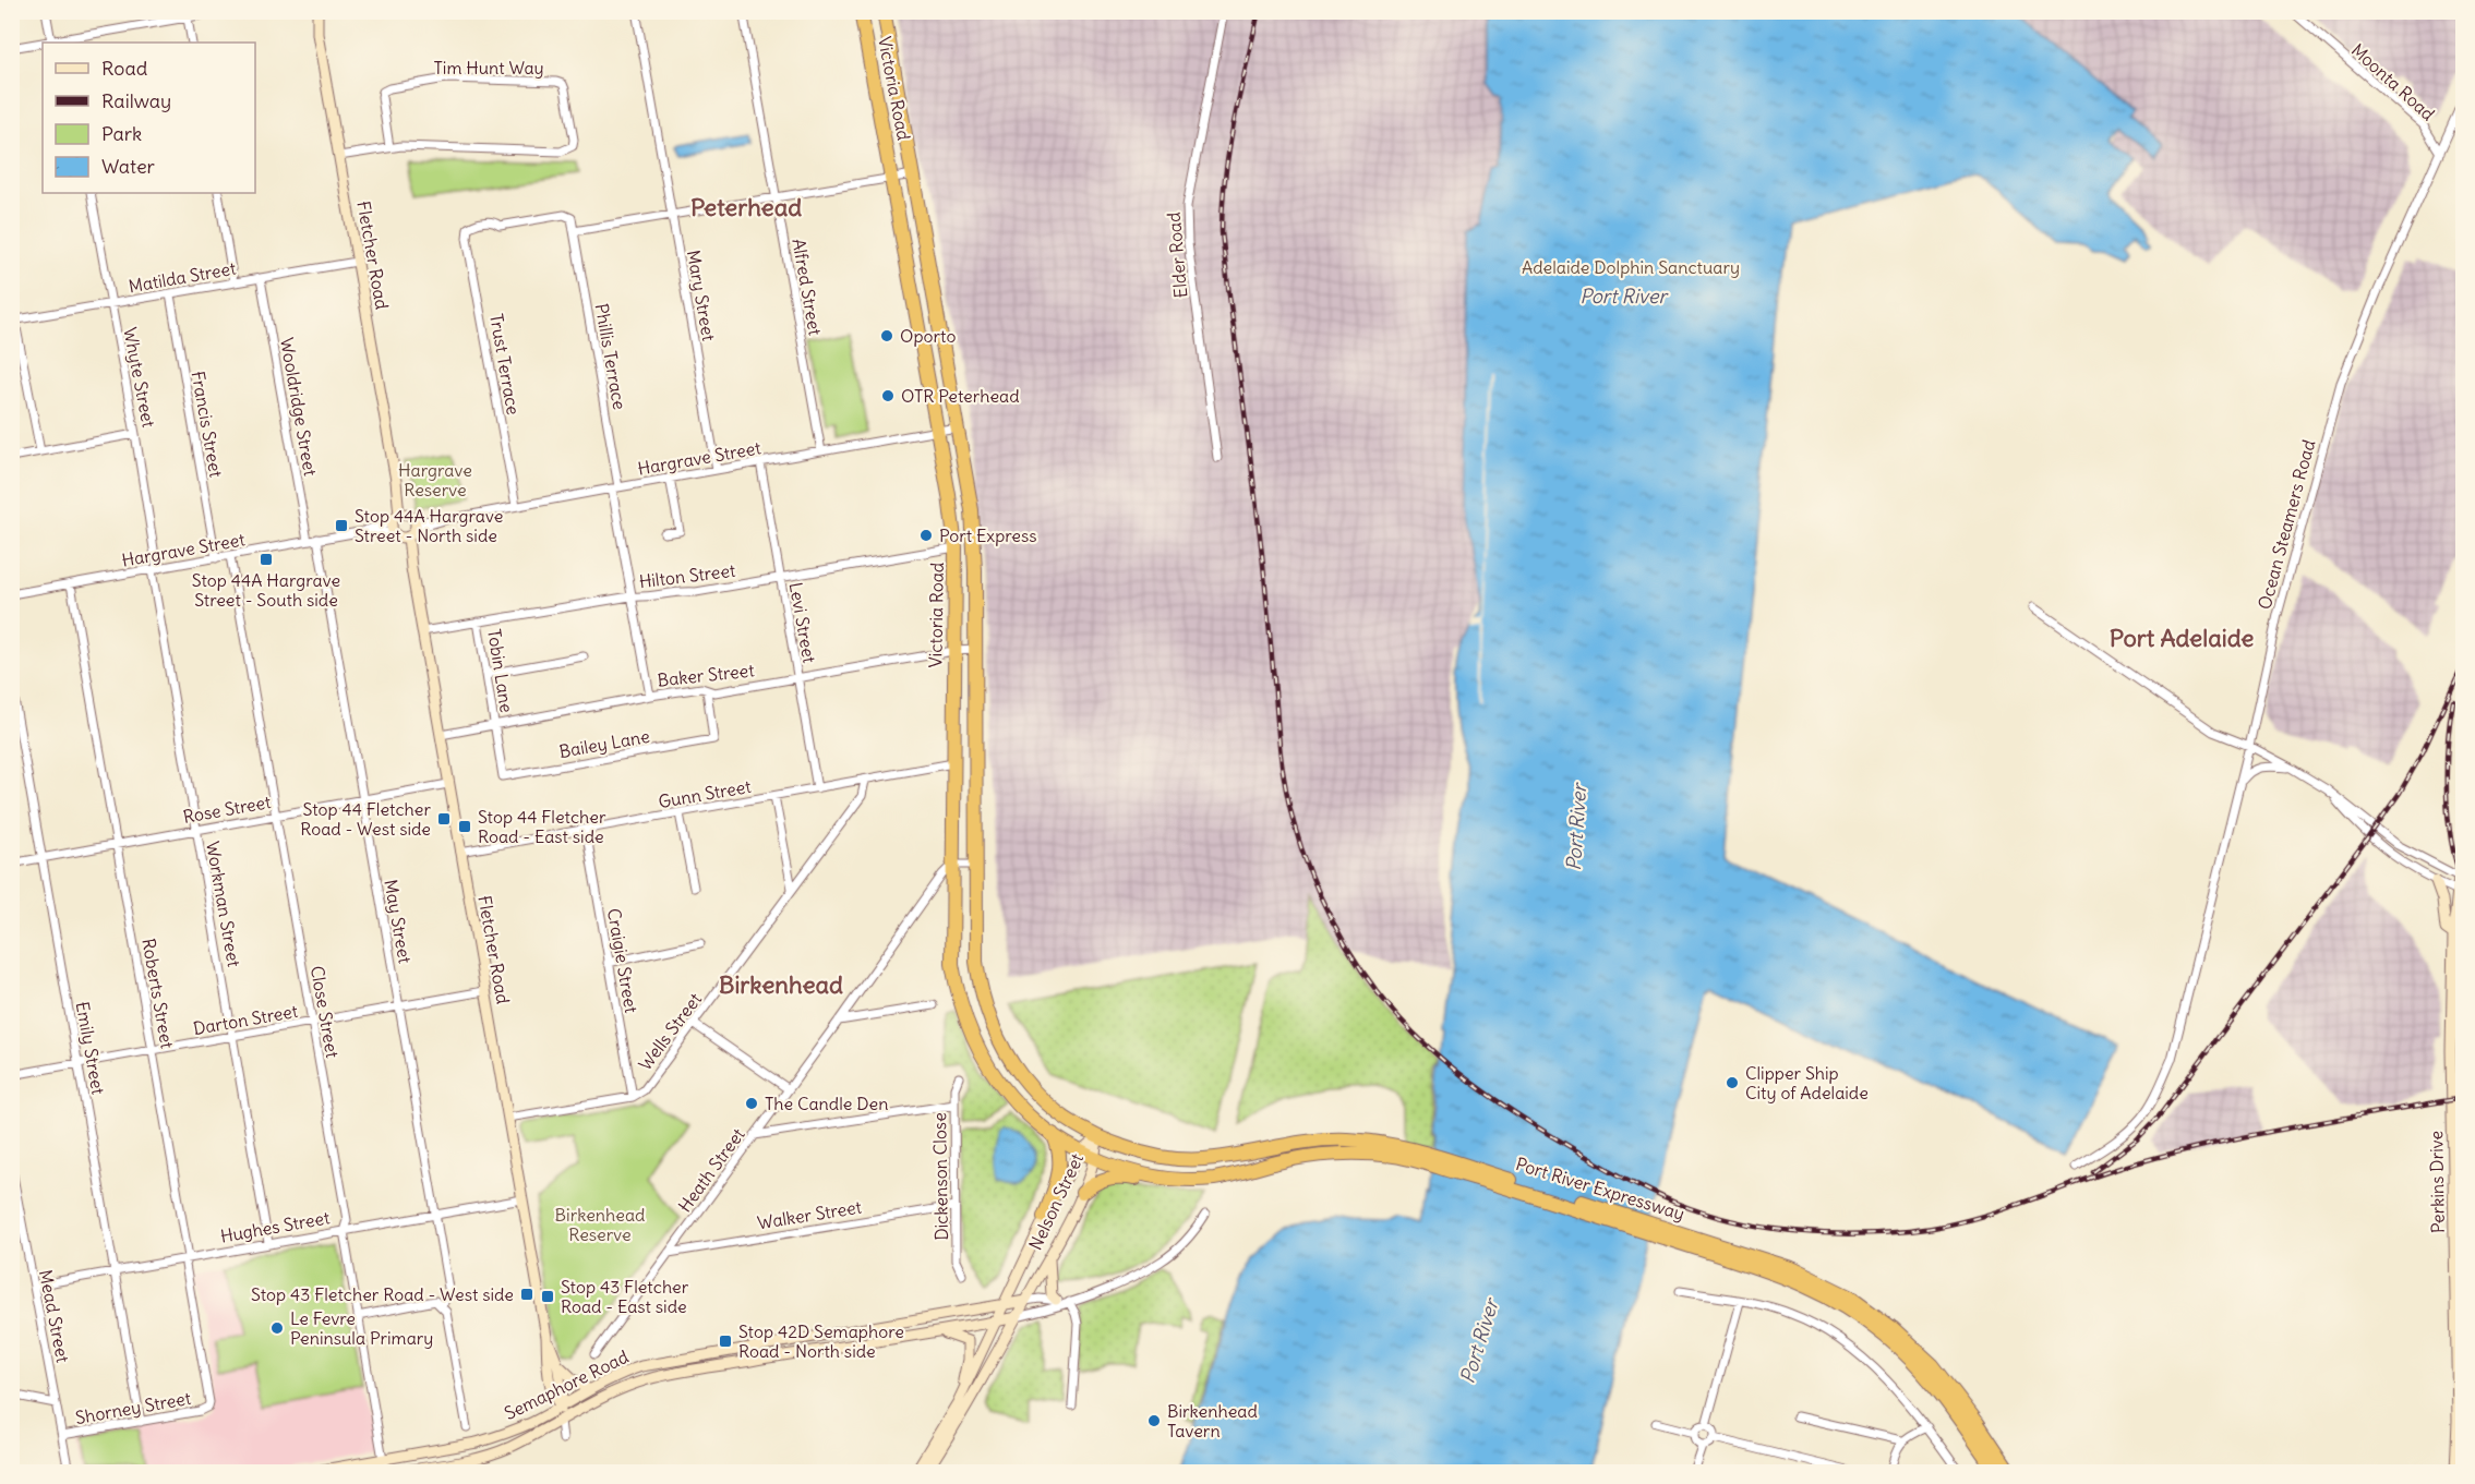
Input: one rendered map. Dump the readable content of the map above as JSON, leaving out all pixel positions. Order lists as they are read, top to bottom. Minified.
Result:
{"streets":{"highway":["Victoria Road","Port River Expressway"],"street":["Tim Hunt Way","Moonta Road","Fletcher Road","Elder Road","Matilda Street","Alfred Street","Mary Street","Phillis Terrace","Trust Terrace","Whyte Street","Wooldridge Street","Francis Street","Hargrave Street","Ocean Steamers Road","Hilton Street","Levi Street","Tobin Lane","Baker Street","Bailey Lane","Gunn Street","Rose Street","Workman Street","May Street","Craigie Street","Roberts Street","Close Street","Darton Street","Wells Street","Emily Street","Heath Street","Dickenson Close","Perkins Drive","Nelson Street","Walker Street","Hughes Street","Mead Street","Semaphore Road","Shorney Street"]},"crossings":[["Tim Hunt Way","Fletcher Road"],["Moonta Road","Ocean Steamers Road"],["Victoria Road","Hargrave Street"],["Victoria Road","Hilton Street"],["Victoria Road","Baker Street"],["Victoria Road","Gunn Street"],["Victoria Road","Heath Street"],["Victoria Road","Port River Expressway"],["Victoria Road","Nelson Street"],["Fletcher Road","Matilda Street"],["Fletcher Road","Hargrave Street"],["Fletcher Road","Hilton Street"],["Fletcher Road","Baker Street"],["Fletcher Road","Gunn Street"],["Fletcher Road","Rose Street"],["Fletcher Road","Darton Street"],["Fletcher Road","Hughes Street"],["Fletcher Road","Semaphore Road"],["Matilda Street","Whyte Street"],["Matilda Street","Wooldridge Street"],["Matilda Street","Francis Street"],["Alfred Street","Hargrave Street"],["Mary Street","Hargrave Street"],["Phillis Terrace","Trust Terrace"],["Phillis Terrace","Hargrave Street"],["Phillis Terrace","Hilton Street"],["Phillis Terrace","Baker Street"],["Trust Terrace","Hargrave Street"],["Whyte Street","Hargrave Street"],["Whyte Street","Workman Street"],["Wooldridge Street","Hargrave Street"],["Francis Street","Hargrave Street"],["Hargrave Street","Levi Street"],["Hargrave Street","Workman Street"],["Hargrave Street","May Street"],["Hargrave Street","Roberts Street"],["Hargrave Street","Close Street"],["Hilton Street","Levi Street"],["Hilton Street","Tobin Lane"],["Levi Street","Baker Street"],["Levi Street","Gunn Street"],["Tobin Lane","Baker Street"],["Tobin Lane","Bailey Lane"],["Baker Street","Bailey Lane"],["Gunn Street","Craigie Street"],["Gunn Street","Wells Street"],["Rose Street","Workman Street"],["Rose Street","May Street"],["Rose Street","Roberts Street"],["Rose Street","Close Street"],["Rose Street","Emily Street"],["Workman Street","Darton Street"],["Workman Street","Hughes Street"],["May Street","Darton Street"],["May Street","Hughes Street"],["Craigie Street","Wells Street"],["Roberts Street","Darton Street"],["Roberts Street","Hughes Street"],["Roberts Street","Shorney Street"],["Close Street","Darton Street"],["Close Street","Hughes Street"],["Close Street","Semaphore Road"],["Darton Street","Emily Street"],["Emily Street","Hughes Street"],["Emily Street","Shorney Street"],["Heath Street","Walker Street"],["Dickenson Close","Walker Street"],["Port River Expressway","Nelson Street"],["Nelson Street","Semaphore Road"],["Hughes Street","Mead Street"],["Mead Street","Shorney Street"]],"districts":["Peterhead","Port Adelaide","Birkenhead"],"water":["Port River"],"parks":["Adelaide Dolphin Sanctuary","Hargrave Reserve","Birkenhead Reserve"],"places":{"other":["Oporto","OTR Peterhead","Port Express","Clipper Ship City of Adelaide","The Candle Den","Le Fevre Peninsula Primary","Birkenhead Tavern"],"transit":["Stop 44A Hargrave Street - North side","Stop 44A Hargrave Street - South side","Stop 44 Fletcher Road - West side","Stop 44 Fletcher Road - East side","Stop 43 Fletcher Road - West side","Stop 43 Fletcher Road - East side","Stop 42D Semaphore Road - North side"]},"legend":["Road","Railway","Park","Water"]}
